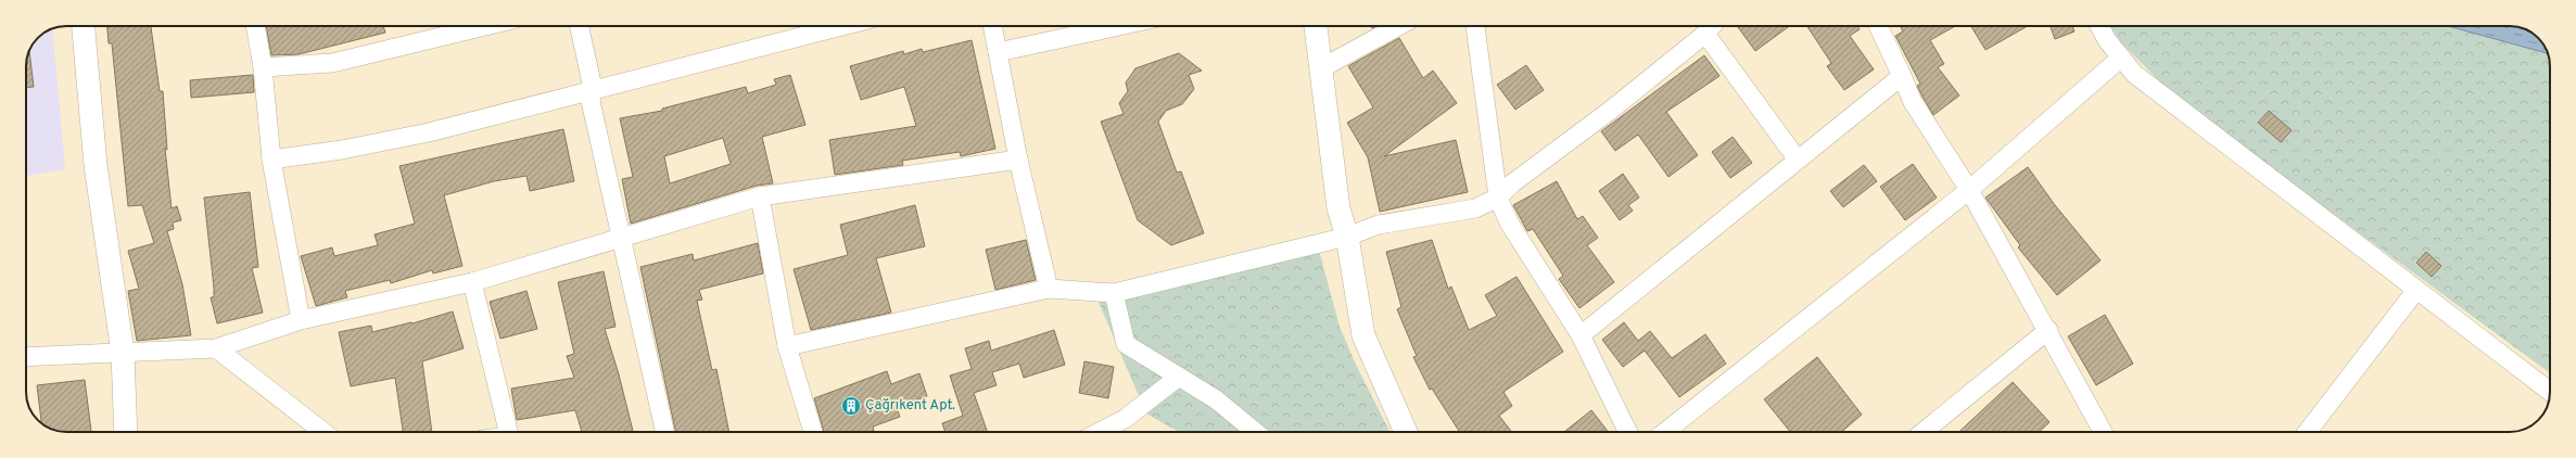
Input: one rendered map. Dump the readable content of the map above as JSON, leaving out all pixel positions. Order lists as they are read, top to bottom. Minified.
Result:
{"places":{"building":["Çağrıkent Apt."]}}
